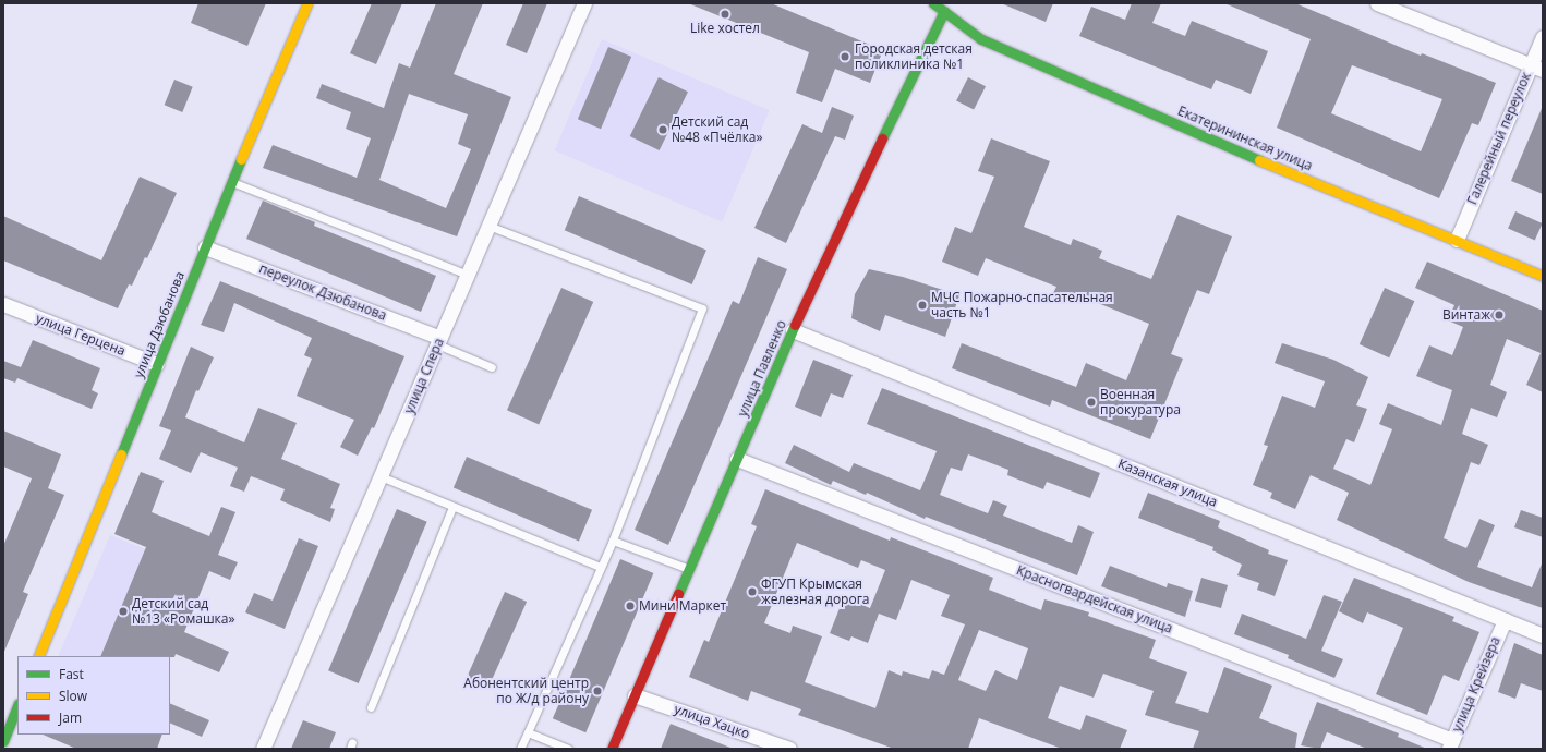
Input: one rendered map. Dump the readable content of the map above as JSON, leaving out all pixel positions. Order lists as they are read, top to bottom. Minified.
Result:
{"streets":{"main road":["Екатерининская улица","улица Дзюбанова","улица Павленко"],"street":["Галерейный переулок","переулок Дзюбанова","улица Герцена","улица Спера","Казанская улица","Красногвардейская улица","улица Крейзера","улица Хацко"]},"crossings":[["Екатерининская улица","Галерейный переулок"],["Екатерининская улица","улица Павленко"],["переулок Дзюбанова","улица Дзюбанова"],["переулок Дзюбанова","улица Спера"],["улица Дзюбанова","улица Герцена"],["улица Павленко","Казанская улица"],["улица Павленко","Красногвардейская улица"],["улица Павленко","улица Хацко"],["Казанская улица","улица Крейзера"],["Красногвардейская улица","улица Крейзера"]],"places":["Like хостел","Городская детская поликлиника №1","Детский сад №48 «Пчёлка»","МЧС Пожарно-спасательная часть №1","Винтаж","Военная прокуратура","ФГУП Крымская железная дорога","Мини Маркет","Детский сад №13 «Ромашка»","Абонентский центр по Ж/д району"],"legend":["Fast","Slow","Jam"]}
